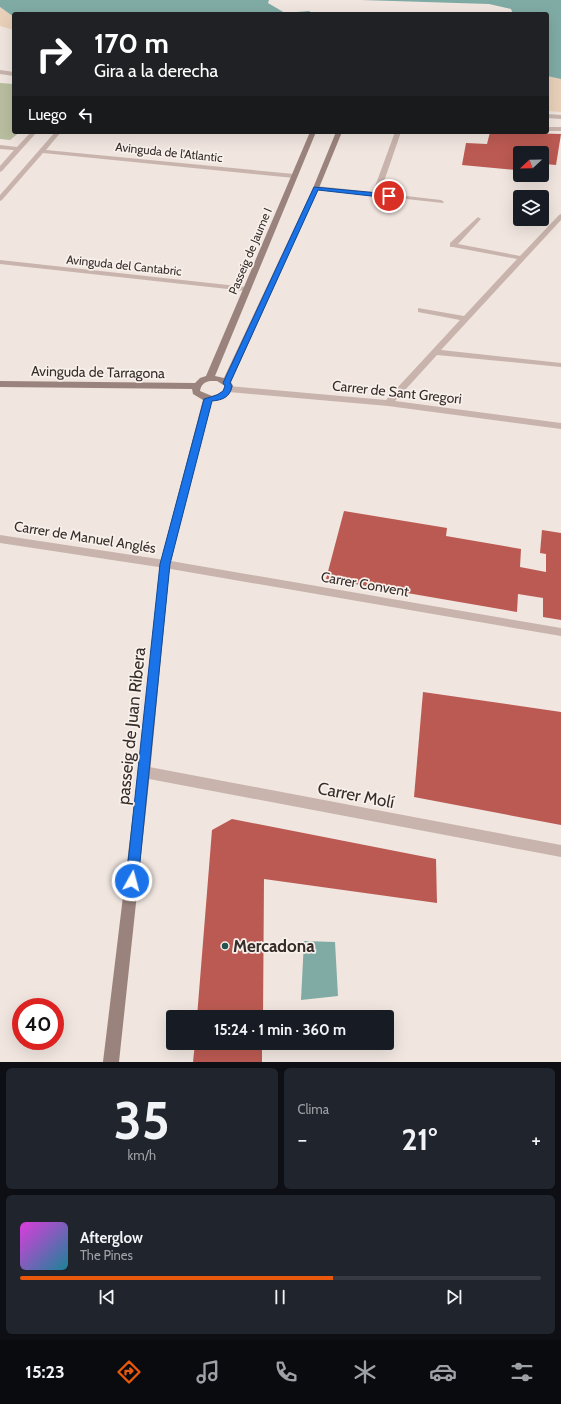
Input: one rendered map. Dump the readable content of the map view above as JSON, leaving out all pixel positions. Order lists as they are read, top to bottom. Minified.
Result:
{"streets":{"street":["Avinguda de l'Atlantic","Passeig de Jaume I","Avinguda del Cantabric","Avinguda de Tarragona","Carrer de Sant Gregori","Carrer de Manuel Anglés","Carrer Convent","passeig de Juan Ribera","Carrer Molí"]},"crossings":[["Avinguda de l'Atlantic","Passeig de Jaume I"],["Passeig de Jaume I","Avinguda del Cantabric"],["Passeig de Jaume I","Avinguda de Tarragona"],["Passeig de Jaume I","Carrer de Sant Gregori"],["Passeig de Jaume I","passeig de Juan Ribera"],["Avinguda de Tarragona","Carrer de Sant Gregori"],["Avinguda de Tarragona","passeig de Juan Ribera"],["Carrer de Sant Gregori","passeig de Juan Ribera"],["Carrer de Manuel Anglés","Carrer Convent"],["Carrer de Manuel Anglés","passeig de Juan Ribera"],["Carrer Convent","passeig de Juan Ribera"],["passeig de Juan Ribera","Carrer Molí"]],"places":["Mercadona"],"north":"left","page":{"turn":["170 m","Gira a la derecha"],"then":"Luego","limit":"40","trip":"15:24 · 1 min · 360 m","tile":[["35","km/h"],"Clima"],"heat":["−","21°","+"],"song":["Afterglow","The Pines"],"tabs":"15:23"}}
